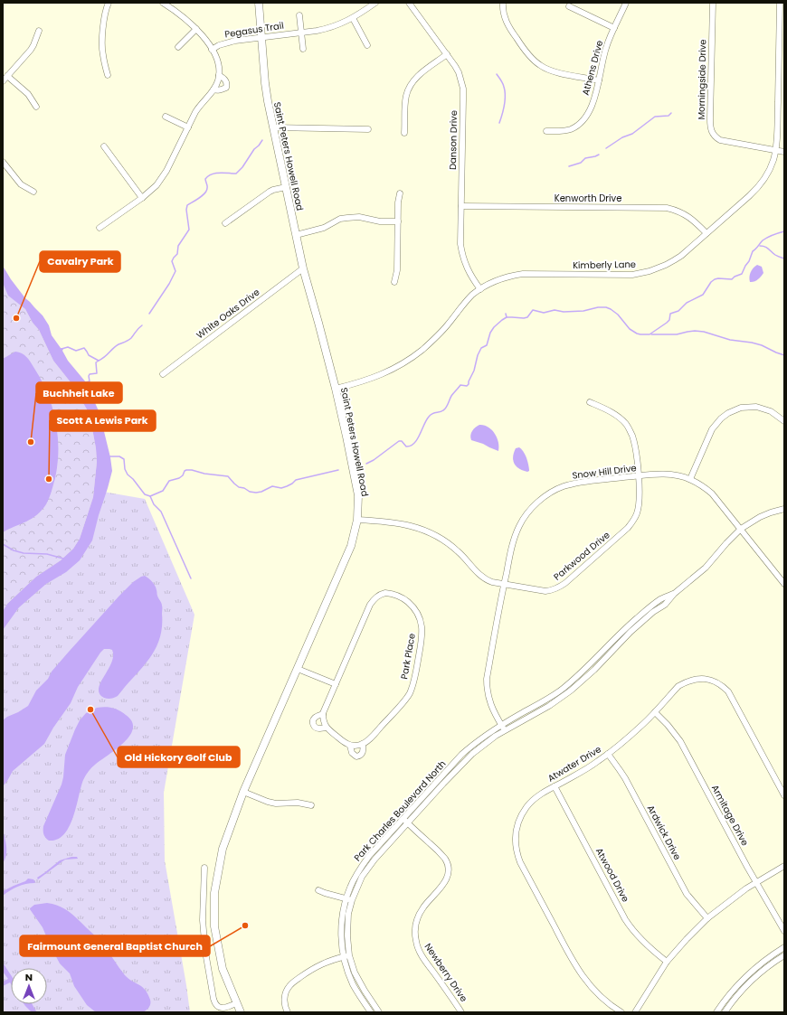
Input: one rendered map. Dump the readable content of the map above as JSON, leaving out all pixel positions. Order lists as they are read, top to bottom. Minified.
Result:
{"streets":{"main road":["Saint Peters Howell Road"],"street":["Pegasus Trail","Athens Drive","Morningside Drive","Danson Drive","Kenworth Drive","Kimberly Lane","White Oaks Drive","Snow Hill Drive","Parkwood Drive","Park Place","Atwater Drive","Park Charles Boulevard North","Armitage Drive","Ardwick Drive","Atwood Drive","Newberry Drive"]},"crossings":[["Pegasus Trail","Saint Peters Howell Road"],["Morningside Drive","Kimberly Lane"],["Danson Drive","Kenworth Drive"],["Danson Drive","Kimberly Lane"],["Saint Peters Howell Road","Kimberly Lane"],["Saint Peters Howell Road","White Oaks Drive"],["Saint Peters Howell Road","Parkwood Drive"],["Kenworth Drive","Kimberly Lane"],["Snow Hill Drive","Parkwood Drive"],["Snow Hill Drive","Park Charles Boulevard North"],["Atwater Drive","Armitage Drive"],["Atwater Drive","Ardwick Drive"],["Atwater Drive","Atwood Drive"],["Park Charles Boulevard North","Newberry Drive"]],"places":["Cavalry Park","Buchheit Lake","Scott A Lewis Park","Old Hickory Golf Club","Fairmount General Baptist Church"],"north":"top"}
